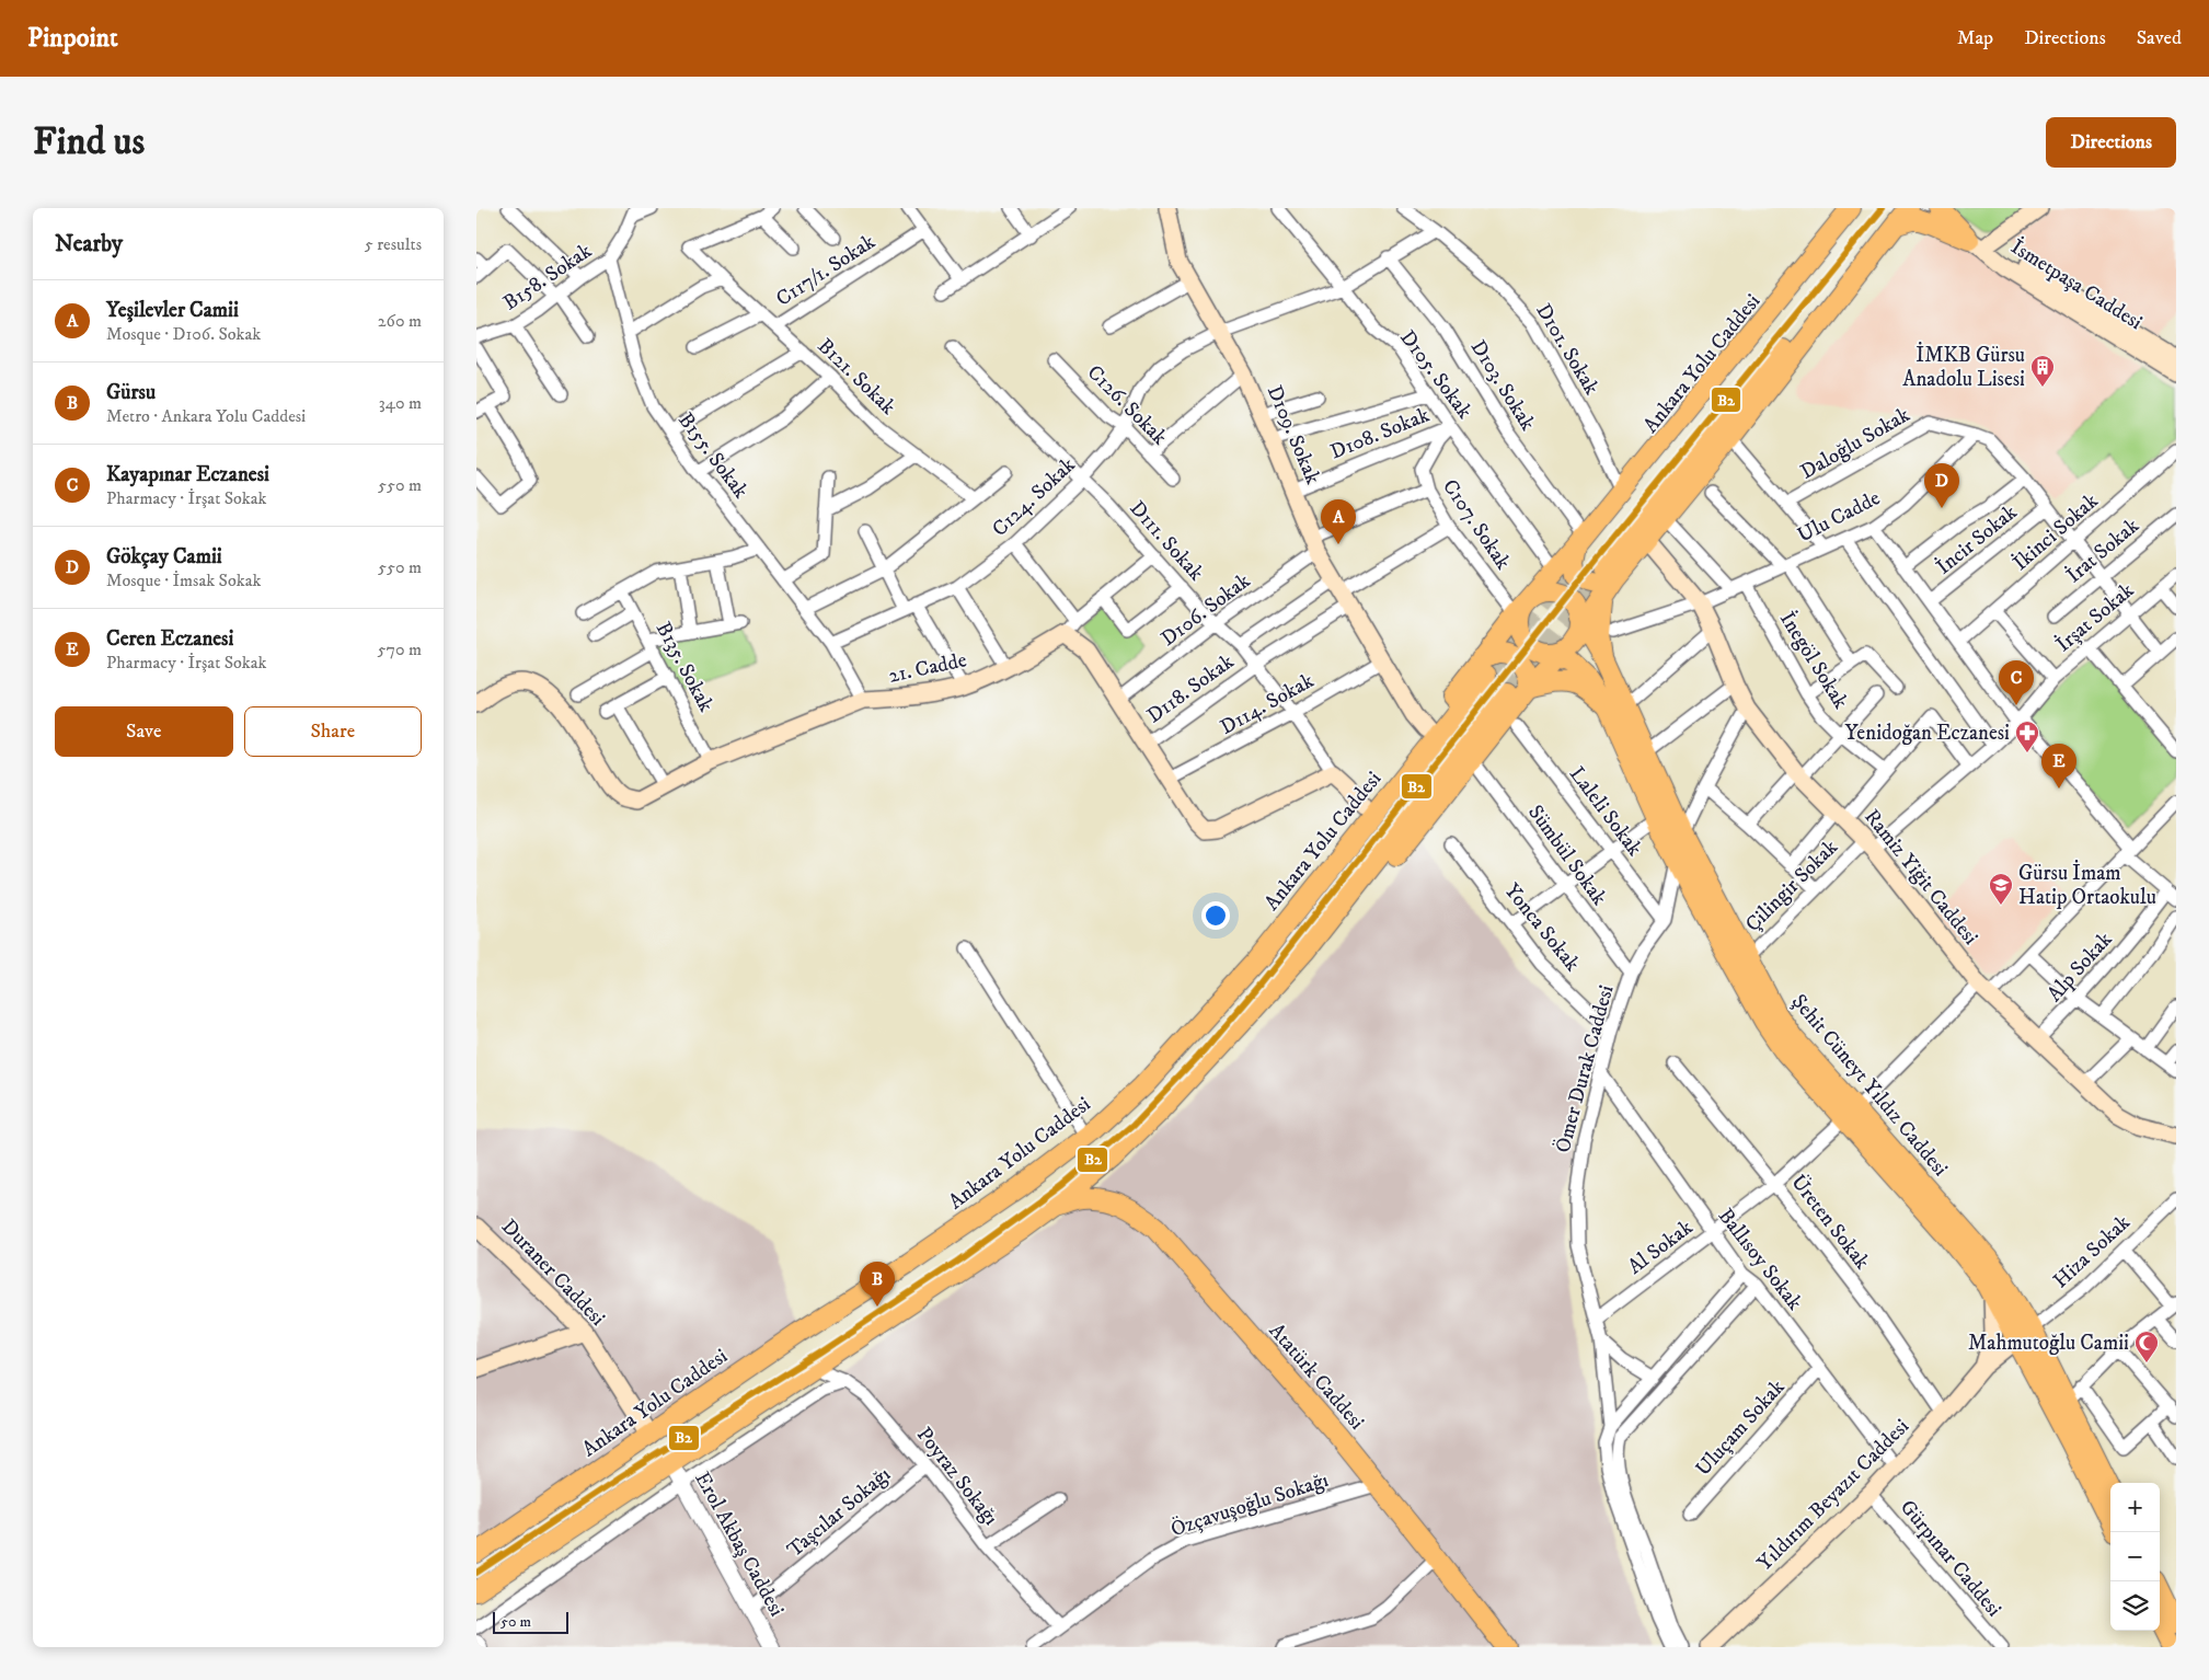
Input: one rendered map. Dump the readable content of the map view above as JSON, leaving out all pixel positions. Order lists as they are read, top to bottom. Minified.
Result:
{"streets":{"main road":["İsmetpaşa Caddesi","Ankara Yolu Caddesi","D109. Sokak","21. Cadde","Ramiz Yiğit Caddesi","Şehit Cüneyt Yıldız Caddesi","Duraner Caddesi","Atatürk Caddesi","Yıldırım Beyazıt Caddesi"],"street":["C117/1. Sokak","B158. Sokak","D101. Sokak","D105. Sokak","B121. Sokak","D103. Sokak","C126. Sokak","D108. Sokak","Daloğlu Sokak","B155. Sokak","C124. Sokak","Ulu Cadde","C107. Sokak","İkinci Sokak","İncir Sokak","D111. Sokak","İrat Sokak","D106. Sokak","İrşat Sokak","İnegöl Sokak","B135. Sokak","D118. Sokak","D114. Sokak","Laleli Sokak","Sümbül Sokak","Çilingir Sokak","Yonca Sokak","Alp Sokak","Ömer Durak Caddesi","Üreten Sokak","Al Sokak","Hiza Sokak","Ballısoy Sokak","Uluçam Sokak","Poyraz Sokağı","Özçavuşoğlu Sokağı","Taşcılar Sokağı","Erol Akbaş Caddesi","Gürpınar Caddesi"]},"crossings":[["C117/1. Sokak","B121. Sokak"],["B158. Sokak","B155. Sokak"],["D101. Sokak","C124. Sokak"],["Ankara Yolu Caddesi","D103. Sokak"],["Ankara Yolu Caddesi","Duraner Caddesi"],["D105. Sokak","D108. Sokak"],["D105. Sokak","C124. Sokak"],["D105. Sokak","C107. Sokak"],["D103. Sokak","C124. Sokak"],["C126. Sokak","C124. Sokak"],["D108. Sokak","D109. Sokak"],["D108. Sokak","C107. Sokak"],["D109. Sokak","C124. Sokak"],["D109. Sokak","D106. Sokak"],["D109. Sokak","D118. Sokak"],["D109. Sokak","D114. Sokak"],["Daloğlu Sokak","Ulu Cadde"],["B155. Sokak","C124. Sokak"],["B155. Sokak","21. Cadde"],["C124. Sokak","D111. Sokak"],["Ulu Cadde","İnegöl Sokak"],["Ulu Cadde","Ramiz Yiğit Caddesi"],["C107. Sokak","D106. Sokak"],["D111. Sokak","D106. Sokak"],["D111. Sokak","D118. Sokak"],["D111. Sokak","D114. Sokak"],["İrşat Sokak","Ramiz Yiğit Caddesi"],["İrşat Sokak","Çilingir Sokak"],["B135. Sokak","21. Cadde"],["Laleli Sokak","Ömer Durak Caddesi"],["Sümbül Sokak","Ömer Durak Caddesi"],["Ramiz Yiğit Caddesi","Çilingir Sokak"],["Ramiz Yiğit Caddesi","Alp Sokak"],["Ramiz Yiğit Caddesi","Al Sokak"],["Çilingir Sokak","Şehit Cüneyt Yıldız Caddesi"],["Yonca Sokak","Ömer Durak Caddesi"],["Ömer Durak Caddesi","Al Sokak"],["Ömer Durak Caddesi","Ballısoy Sokak"],["Şehit Cüneyt Yıldız Caddesi","Al Sokak"],["Şehit Cüneyt Yıldız Caddesi","Hiza Sokak"],["Şehit Cüneyt Yıldız Caddesi","Yıldırım Beyazıt Caddesi"],["Üreten Sokak","Al Sokak"],["Üreten Sokak","Yıldırım Beyazıt Caddesi"],["Al Sokak","Ballısoy Sokak"],["Hiza Sokak","Yıldırım Beyazıt Caddesi"],["Ballısoy Sokak","Uluçam Sokak"],["Ballısoy Sokak","Yıldırım Beyazıt Caddesi"],["Atatürk Caddesi","Özçavuşoğlu Sokağı"],["Poyraz Sokağı","Özçavuşoğlu Sokağı"],["Poyraz Sokağı","Taşcılar Sokağı"],["Yıldırım Beyazıt Caddesi","Gürpınar Caddesi"],["Taşcılar Sokağı","Erol Akbaş Caddesi"]],"places":{"building":["İMKB Gürsu Anadolu Lisesi"],"pharmacy":["Yenidoğan Eczanesi"],"school or university":["Gürsu İmam Hatip Ortaokulu"],"mosque":["Mahmutoğlu Camii"]},"lines":["transit line B2"],"scale_bar":"50 m","page":{"header":"Pinpoint","nav":["Map","Directions","Saved"],"buttons":["Directions",["Save","Share"]],"title":"Find us","heading":["Nearby","5 results"],"list":[{"mark":"A","name":"Yeşilevler Camii","note":"Mosque · D106. Sokak","value":"260 m"},{"mark":"B","name":"Gürsu","note":"Metro · Ankara Yolu Caddesi","value":"340 m"},{"mark":"C","name":"Kayapınar Eczanesi","note":"Pharmacy · İrşat Sokak","value":"550 m"},{"mark":"D","name":"Gökçay Camii","note":"Mosque · İmsak Sokak","value":"550 m"},{"mark":"E","name":"Ceren Eczanesi","note":"Pharmacy · İrşat Sokak","value":"570 m"}],"pins":["D","A","C","E","B"],"map_buttons":["+","−"],"scale":"50 m"}}
